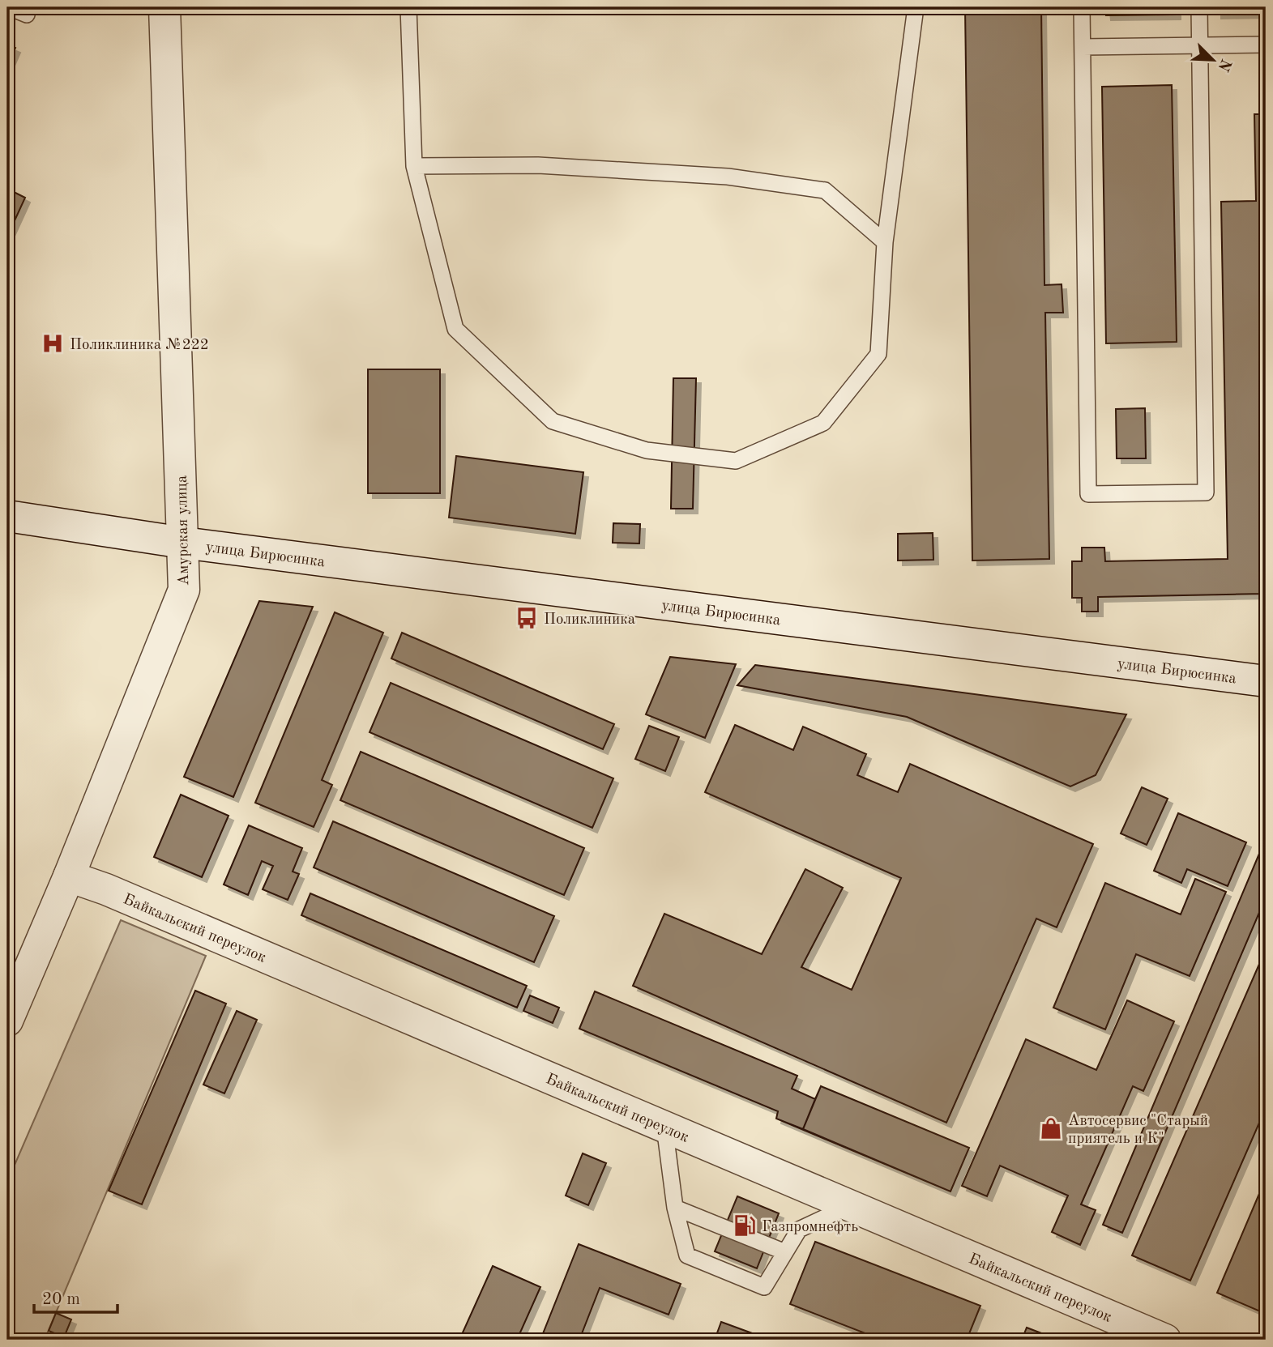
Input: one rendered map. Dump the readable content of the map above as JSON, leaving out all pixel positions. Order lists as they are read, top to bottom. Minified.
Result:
{"streets":{"street":["Амурская улица","улица Бирюсинка","Байкальский переулок"]},"crossings":[["Амурская улица","улица Бирюсинка"],["Амурская улица","Байкальский переулок"]],"places":{"hospital":["Поликлиника №222"],"bus stop":["Поликлиника"],"shop":["Автосервис \"Старый приятель и К\""],"fuel station":["Газпромнефть"]},"scale_bar":"20 m","north":"bottom right"}
